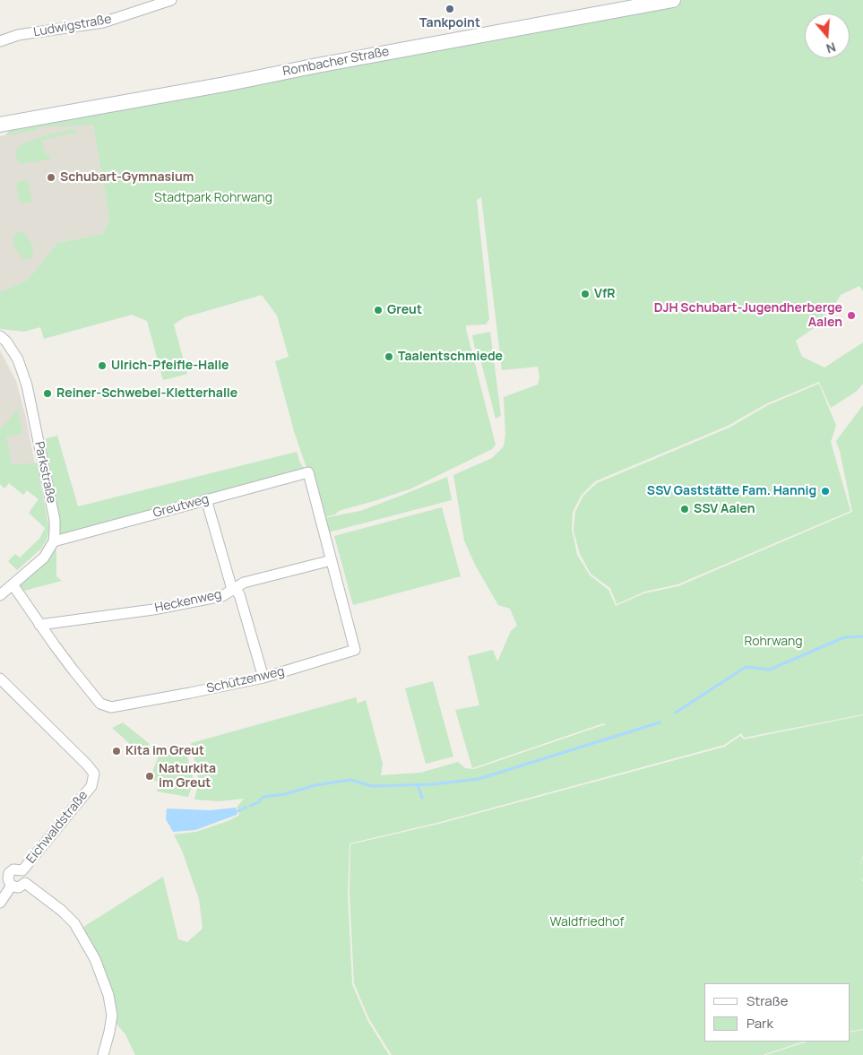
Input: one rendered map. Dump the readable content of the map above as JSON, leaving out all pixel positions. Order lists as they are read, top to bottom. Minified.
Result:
{"streets":{"main road":["Rombacher Straße"],"street":["Ludwigstraße","Parkstraße","Greutweg","Heckenweg","Schützenweg","Eichwaldstraße"]},"crossings":[["Parkstraße","Greutweg"],["Greutweg","Schützenweg"],["Heckenweg","Schützenweg"]],"parks":["Stadtpark Rohrwang","Rohrwang","Waldfriedhof"],"places":["Tankpoint","Schubart-Gymnasium","VfR","Greut","DJH Schubart-Jugendherberge Aalen","Taalentschmiede","Ulrich-Pfeifle-Halle","Reiner-Schwebel-Kletterhalle","SSV Gaststätte Fam. Hannig","SSV Aalen","Kita im Greut","Naturkita im Greut"],"legend":["Straße","Park"],"north":"bottom"}
